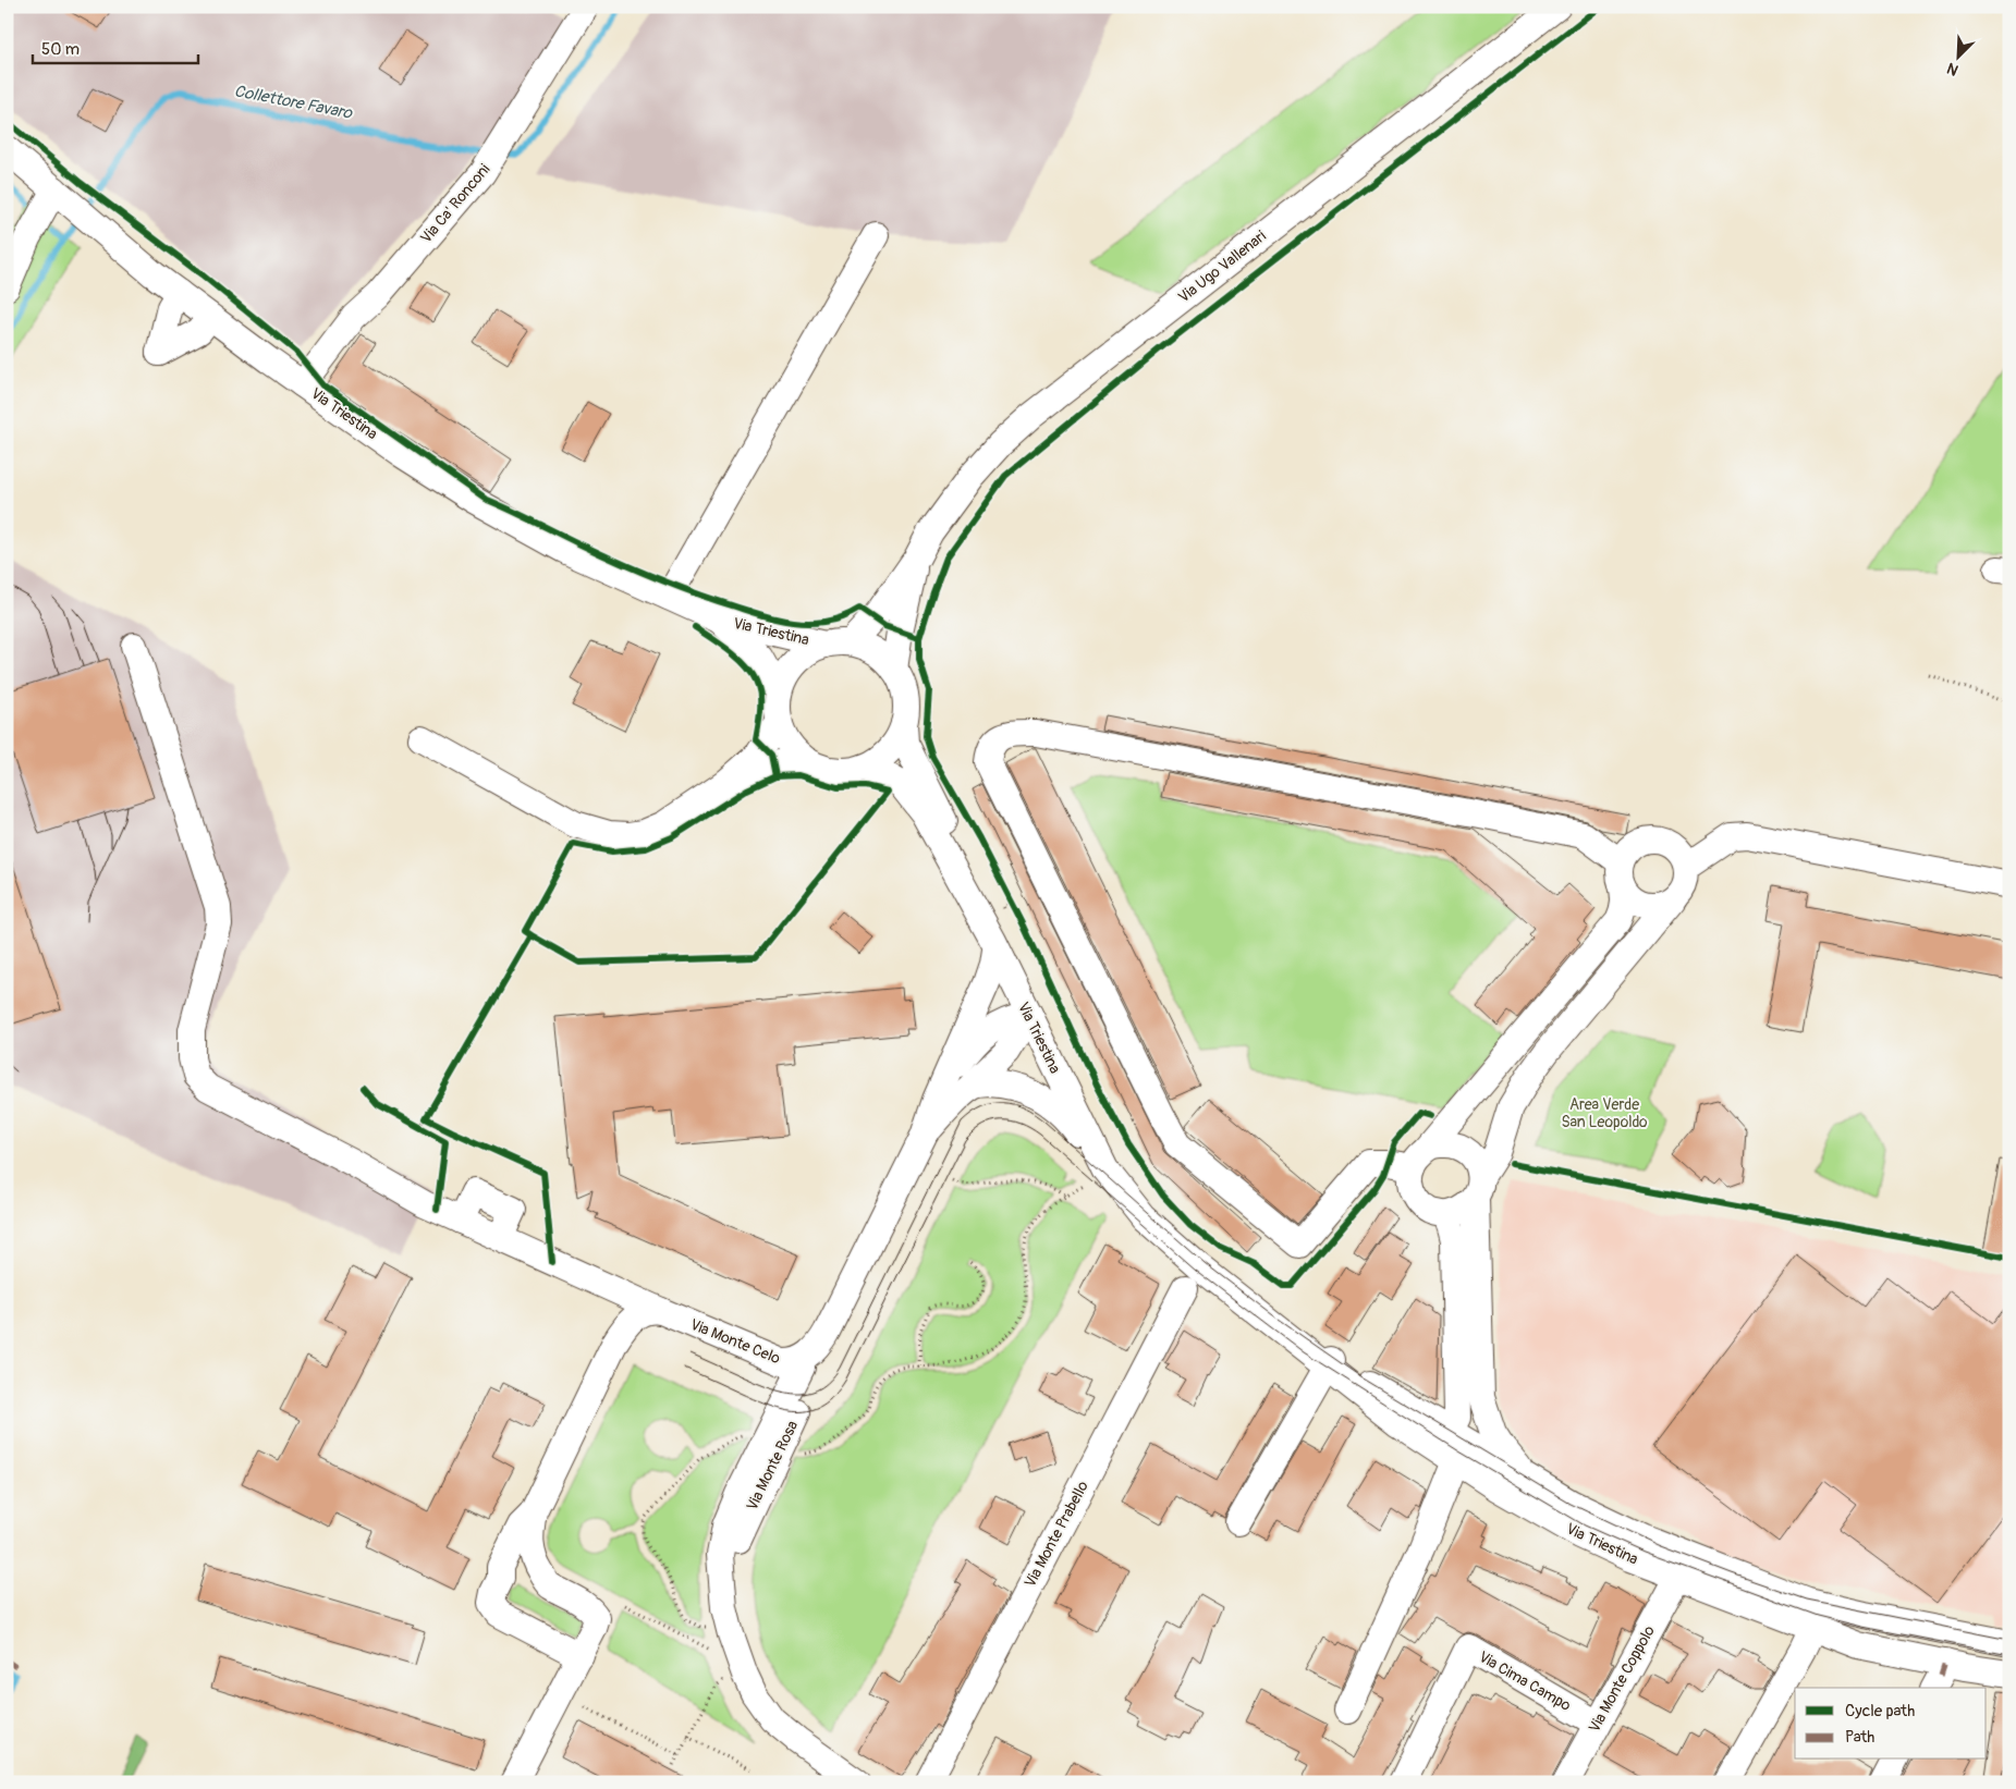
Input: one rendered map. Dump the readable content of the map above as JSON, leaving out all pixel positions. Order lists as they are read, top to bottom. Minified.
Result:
{"streets":{"street":["Via Ca' Ronconi","Via Ugo Vallenari","Via Triestina","Via Monte Celo","Via Monte Rosa","Via Monte Prabello","Via Monte Coppolo","Via Cima Campo"]},"crossings":[["Via Ca' Ronconi","Via Triestina"],["Via Ugo Vallenari","Via Triestina"],["Via Triestina","Via Monte Coppolo"],["Via Monte Celo","Via Monte Rosa"],["Via Monte Coppolo","Via Cima Campo"]],"water":["Collettore Favaro"],"parks":["Area Verde San Leopoldo"],"legend":["Cycle path","Path"],"scale_bar":"50 m","north":"bottom left"}
